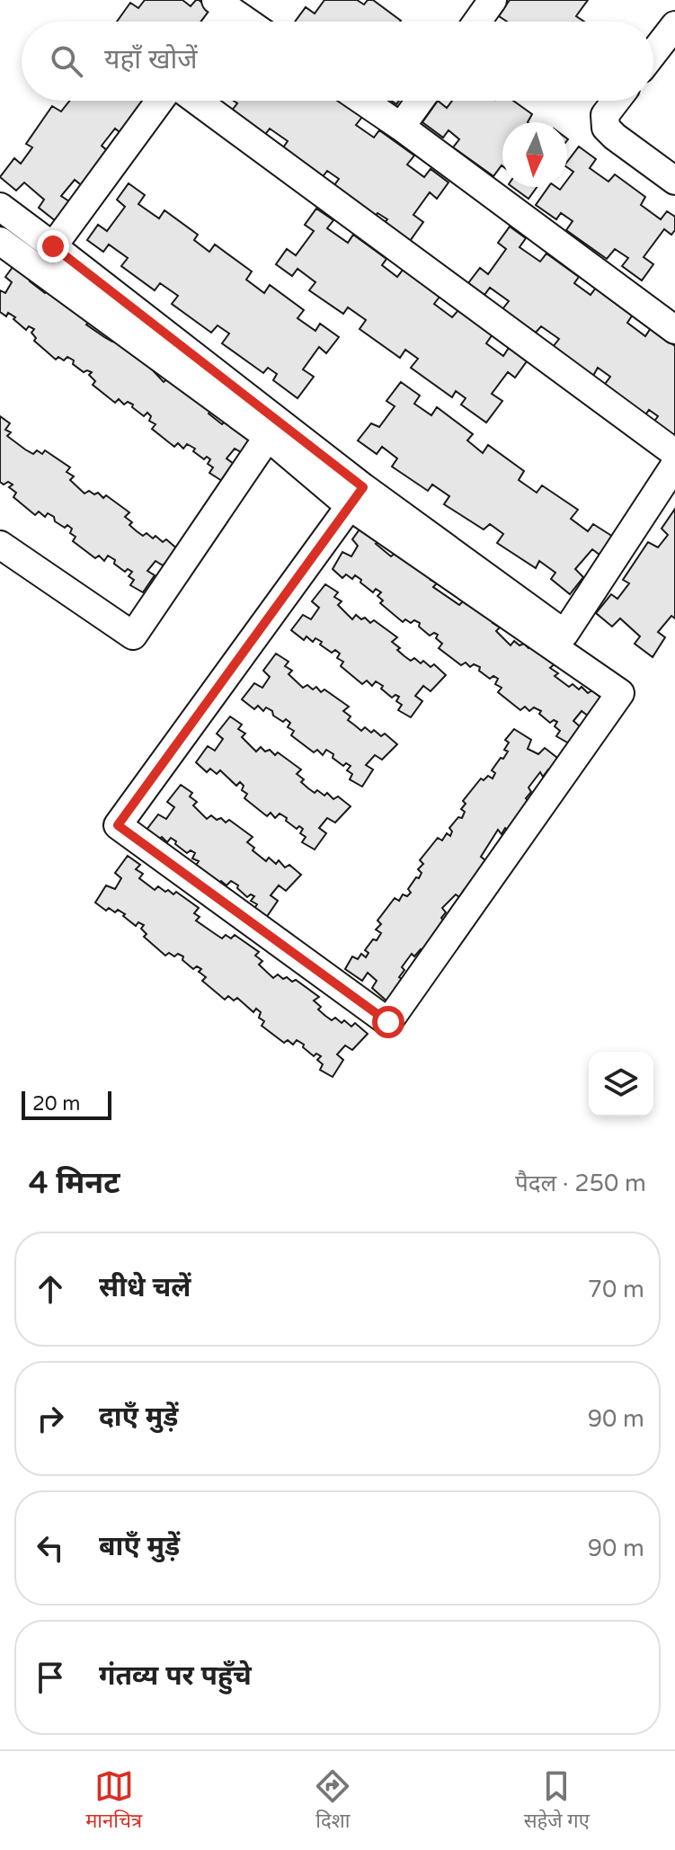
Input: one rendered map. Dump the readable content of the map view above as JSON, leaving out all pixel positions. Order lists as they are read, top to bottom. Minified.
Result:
{"scale_bar":"20 m","north":"bottom","page":{"search":"यहाँ खोजें","scale":"20 m","heading":["4 मिनट","पैदल · 250 m"],"list":[["सीधे चलें","70 m"],["दाएँ मुड़ें","90 m"],["बाएँ मुड़ें","90 m"],"गंतव्य पर पहुँचे"],"nav":["मानचित्र","दिशा","सहेजे गए"]}}
